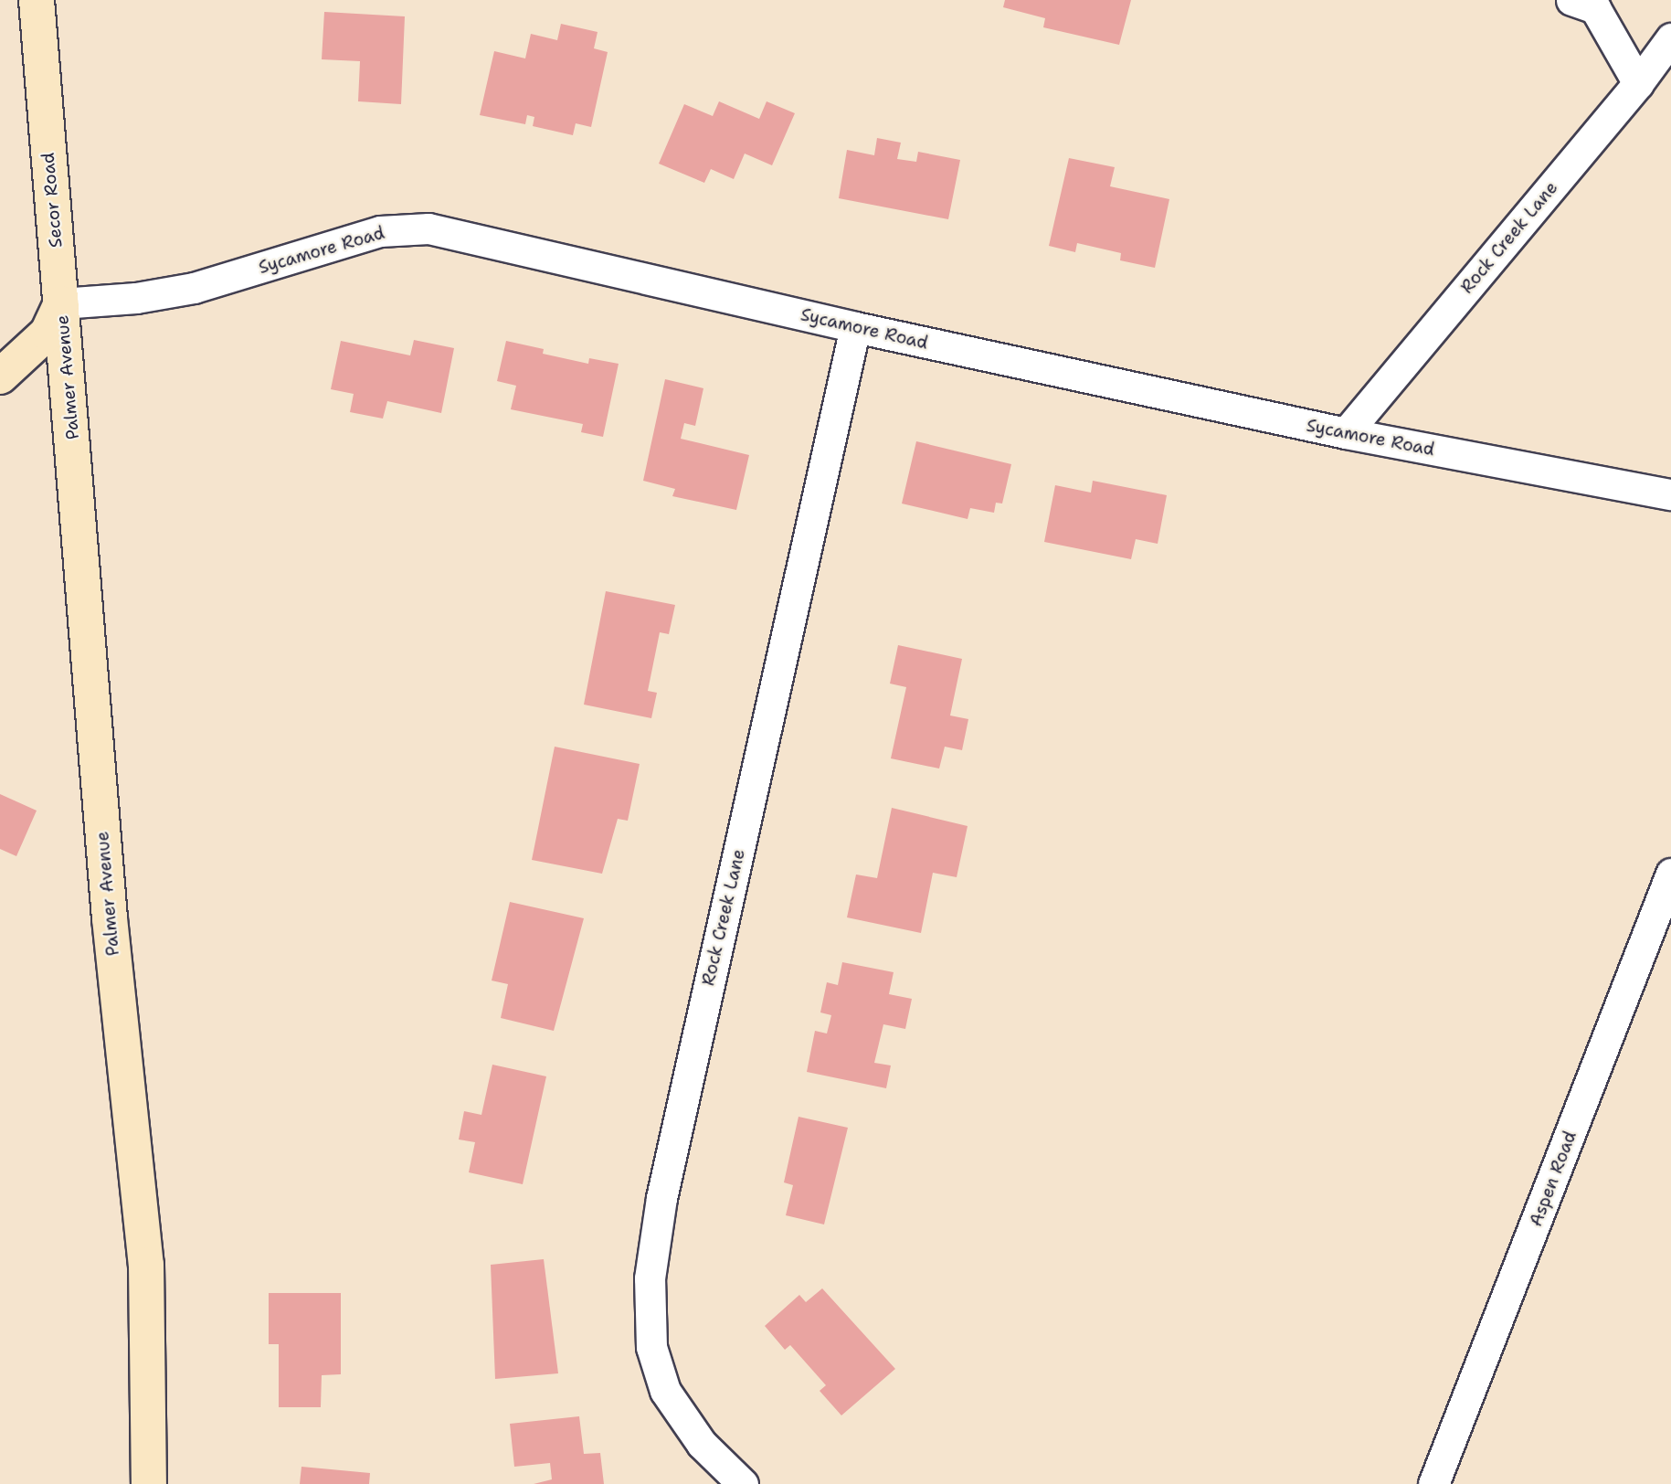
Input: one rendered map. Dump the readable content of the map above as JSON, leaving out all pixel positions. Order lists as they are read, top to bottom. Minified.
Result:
{"streets":{"main road":["Secor Road","Palmer Avenue"],"street":["Rock Creek Lane","Sycamore Road","Aspen Road"]},"crossings":[["Secor Road","Sycamore Road"],["Secor Road","Palmer Avenue"],["Rock Creek Lane","Sycamore Road"],["Sycamore Road","Palmer Avenue"]]}
